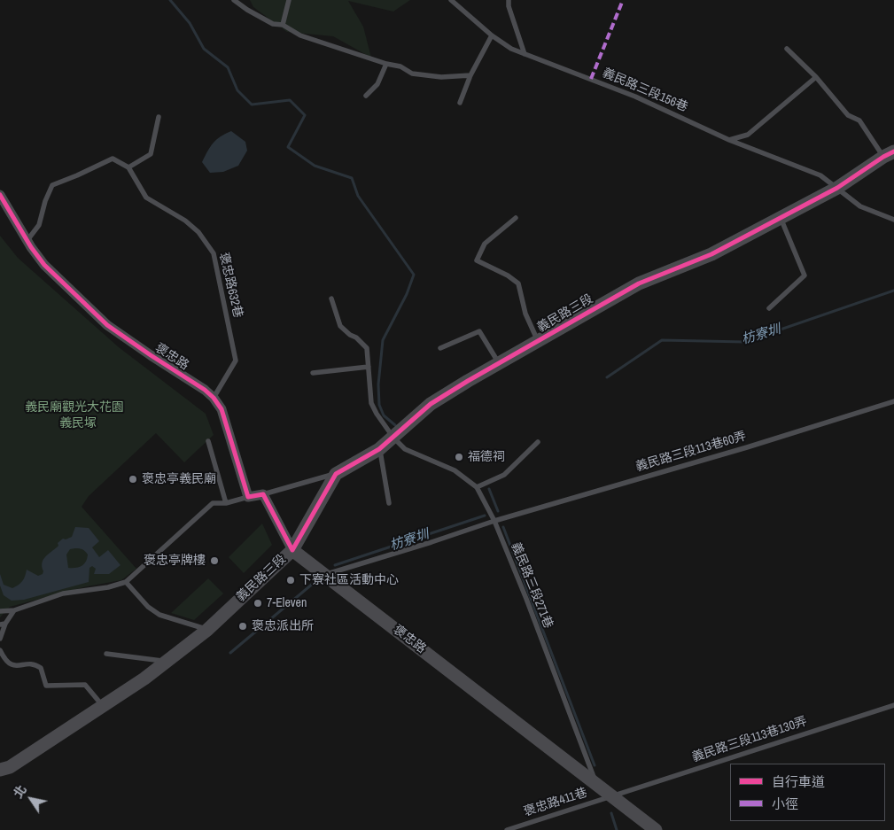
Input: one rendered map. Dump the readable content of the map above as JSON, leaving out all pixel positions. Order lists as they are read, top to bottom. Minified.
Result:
{"streets":{"main road":["義民路三段","褒忠路"],"lane":["義民路三段156巷","褒忠路632巷","義民路三段113巷60弄","義民路三段271巷","義民路三段113巷130弄","褒忠路411巷"]},"crossings":[["義民路三段156巷","義民路三段"],["褒忠路632巷","褒忠路"],["義民路三段","褒忠路"],["義民路三段","義民路三段271巷"],["褒忠路","義民路三段113巷60弄"],["褒忠路","義民路三段271巷"],["褒忠路","義民路三段113巷130弄"],["褒忠路","褒忠路411巷"],["義民路三段113巷60弄","義民路三段271巷"],["義民路三段113巷130弄","褒忠路411巷"]],"water":["枋寮圳"],"parks":["義民廟觀光大花園","義民塚"],"places":["福德祠","褒忠亭義民廟","褒忠亭牌樓","下寮社區活動中心","7-Eleven","褒忠派出所"],"legend":["自行車道","小徑"],"north":"top left"}
